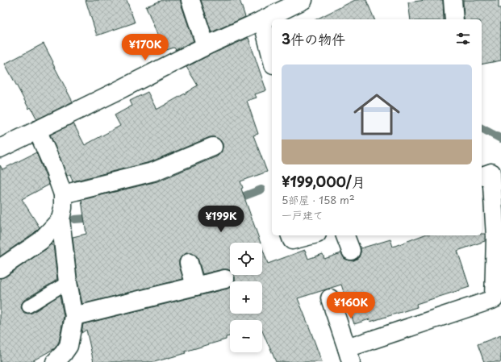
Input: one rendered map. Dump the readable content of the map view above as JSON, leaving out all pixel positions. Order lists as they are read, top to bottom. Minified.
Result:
{"page":{"heading":"3件の物件","price":["¥170K","¥199K","¥160K"],"list":[{"name":"¥199,000/月","note":"5部屋 · 158 m² · 一戸建て"}],"map_buttons":["+","−"]}}
